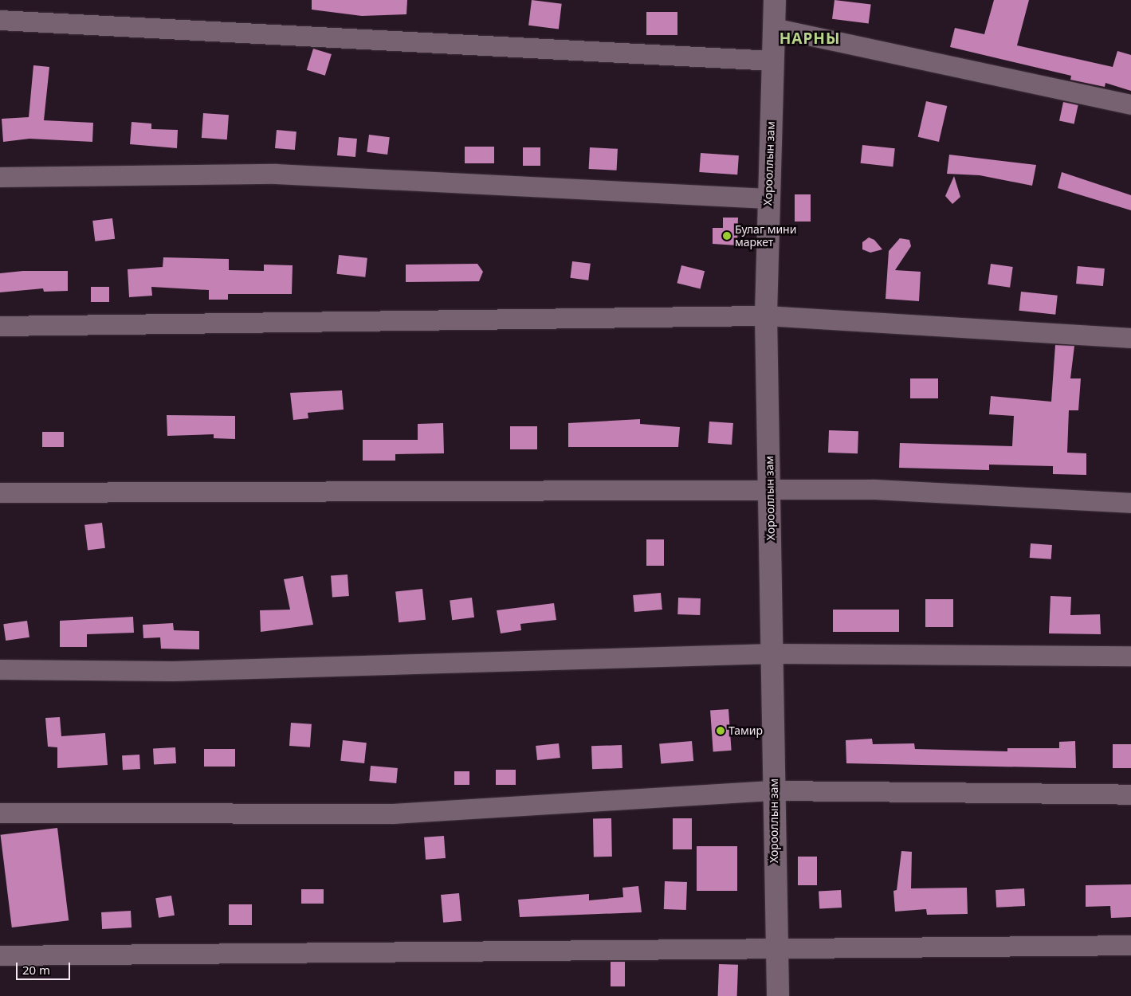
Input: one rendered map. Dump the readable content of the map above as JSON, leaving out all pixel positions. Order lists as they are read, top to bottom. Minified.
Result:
{"streets":{"street":["Хорооллын зам"]},"districts":["НАРНЫ"],"places":["Булаг мини маркет","Тамир"],"scale_bar":"20 m"}
